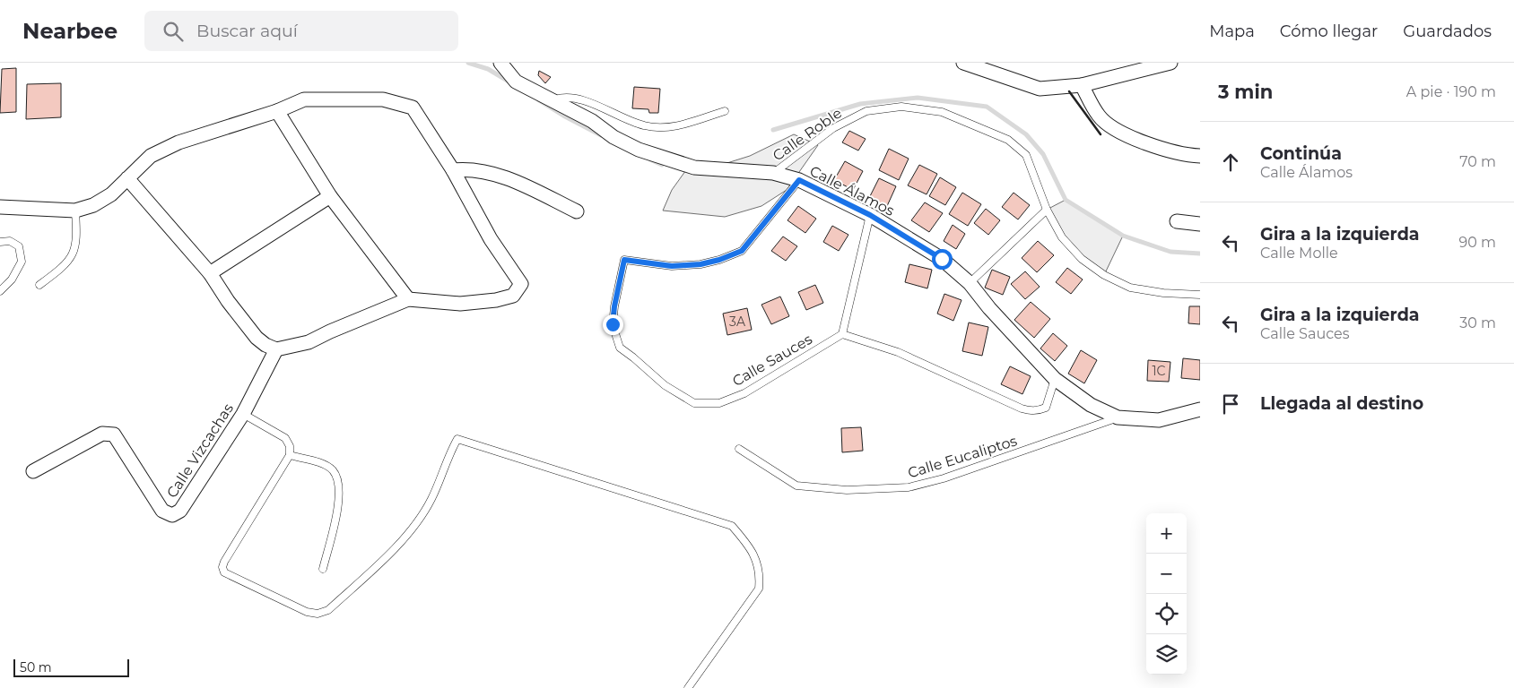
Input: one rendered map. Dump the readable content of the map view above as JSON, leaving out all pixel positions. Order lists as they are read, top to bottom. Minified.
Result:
{"streets":{"street":["Calle Álamos","Calle Vizcachas"],"lane":["Calle Roble","Calle Sauces","Calle Eucaliptos"]},"crossings":[["Calle Roble","Calle Álamos"],["Calle Álamos","Calle Sauces"],["Calle Álamos","Calle Eucaliptos"]],"house_numbers":["3A","1C"],"scale_bar":"50 m","page":{"header":"Nearbee","search":"Buscar aquí","nav":["Mapa","Cómo llegar","Guardados"],"heading":["3 min","A pie · 190 m"],"list":[["Continúa","Calle Álamos","70 m"],["Gira a la izquierda","Calle Molle","90 m"],["Gira a la izquierda","Calle Sauces","30 m"],"Llegada al destino"],"map_buttons":["+","−"],"scale":"50 m"}}
